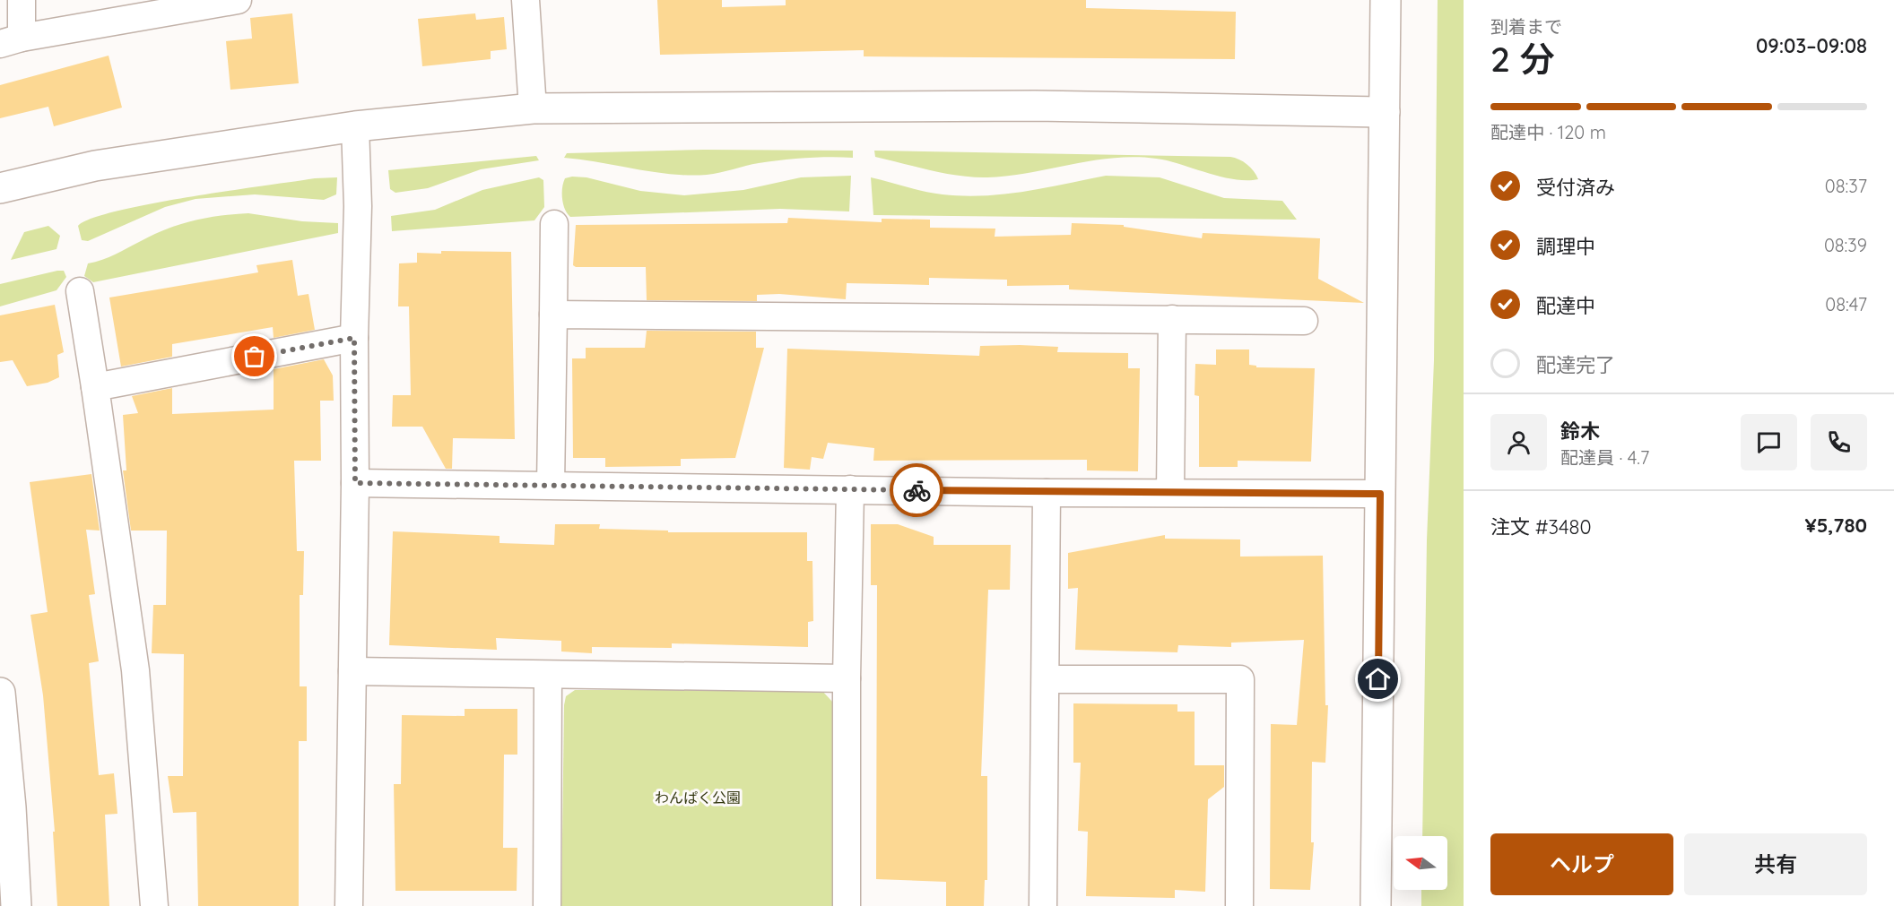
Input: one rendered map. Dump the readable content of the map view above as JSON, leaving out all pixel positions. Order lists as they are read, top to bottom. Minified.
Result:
{"parks":["わんぱく公園"],"north":"left","page":{"heading":["2 分","到着まで","09:03–09:08"],"panel":["鈴木","配達員 · 4.7","注文 #3480","¥5,780"],"bar":"配達中 · 120 m","list":[["受付済み","08:37"],["調理中","08:39"],["配達中","08:47"],"配達完了"],"buttons":["ヘルプ","共有"]}}
